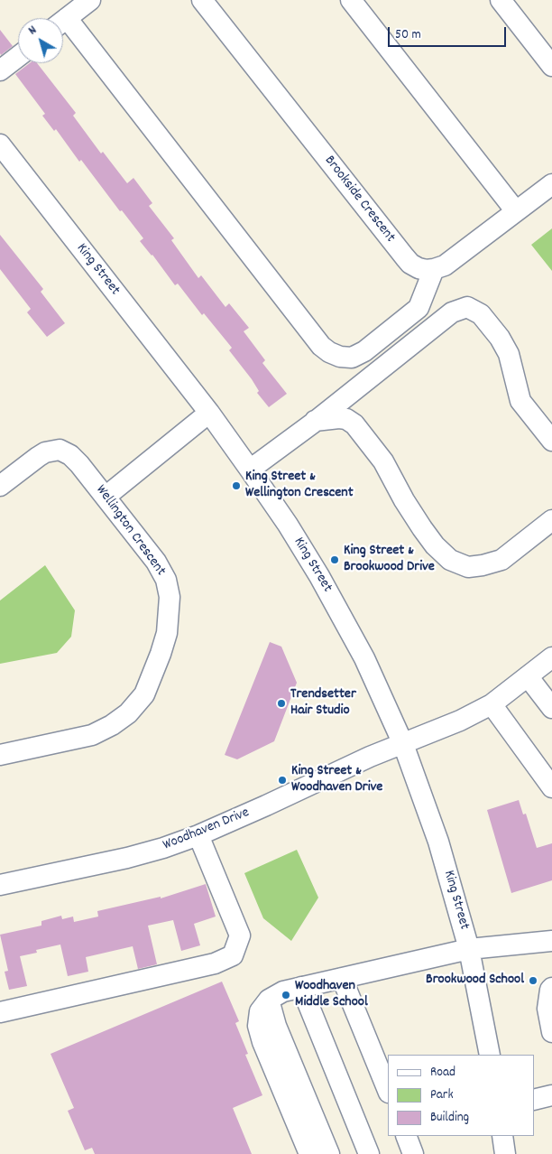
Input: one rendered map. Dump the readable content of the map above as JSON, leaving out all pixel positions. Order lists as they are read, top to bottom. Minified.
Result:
{"streets":{"street":["Brookside Crescent","King Street","Wellington Crescent","Woodhaven Drive"]},"crossings":[["King Street","Woodhaven Drive"]],"places":["King Street & Wellington Crescent","King Street & Brookwood Drive","Trendsetter Hair Studio","King Street & Woodhaven Drive","Brookwood School","Woodhaven Middle School"],"legend":["Road","Park","Building"],"scale_bar":"50 m","north":"top left"}
